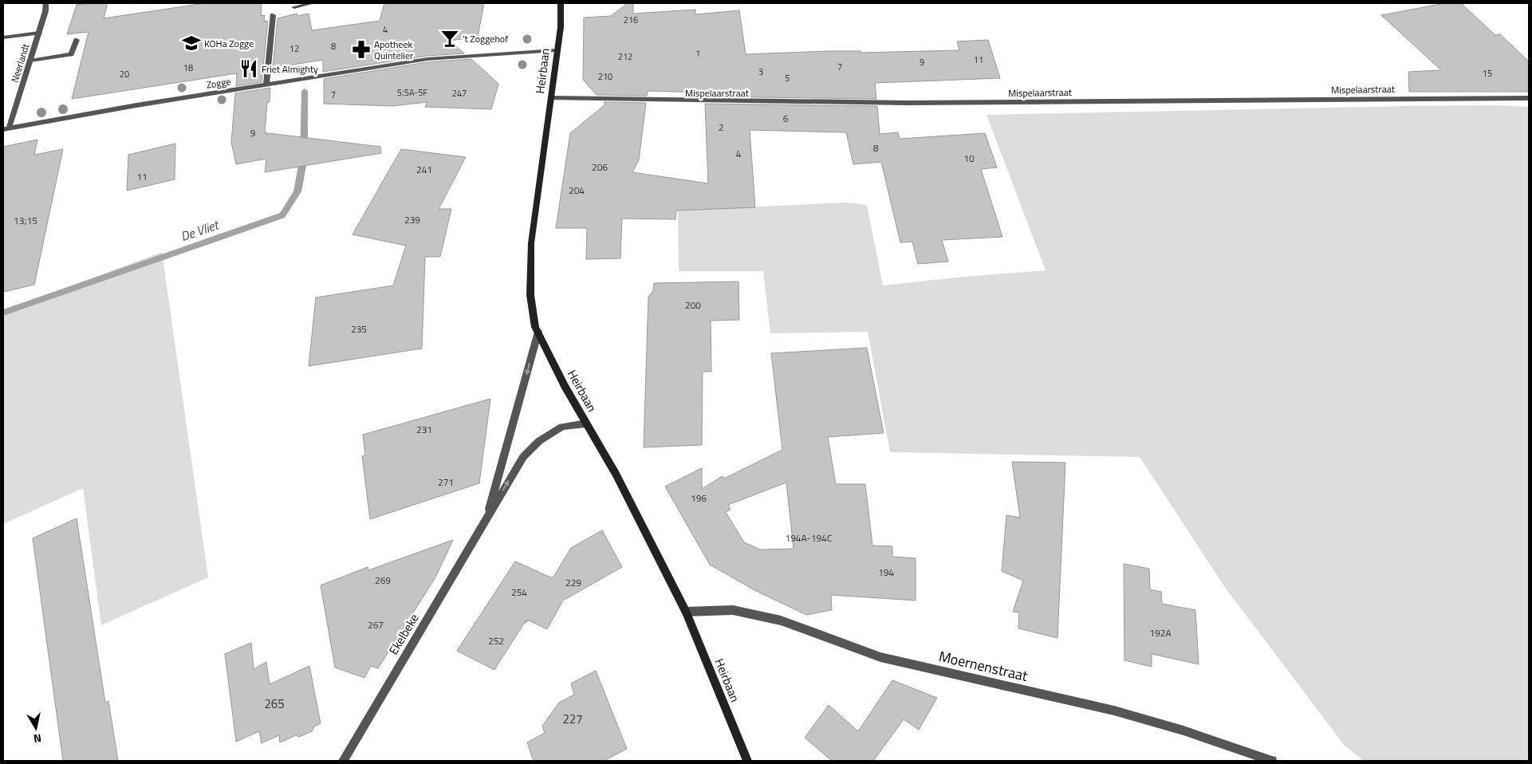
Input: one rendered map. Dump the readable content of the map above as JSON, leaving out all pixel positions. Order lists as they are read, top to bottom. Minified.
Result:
{"streets":{"main road":["Heirbaan"],"street":["Neerlandt","Zogge","Mispelaarstraat","Ekelbeke","Moernenstraat"]},"crossings":[["Neerlandt","Zogge"],["Heirbaan","Zogge"],["Heirbaan","Mispelaarstraat"],["Heirbaan","Ekelbeke"],["Heirbaan","Moernenstraat"]],"water":["De Vliet"],"places":{"bar":["'t Zoggehof"],"school or university":["KOHa Zogge"],"pharmacy":["Apotheek Quintelier"],"restaurant":["Friet Almighty"]},"house_numbers":["216","4","8","12","1","212","11","9","7","18","3","15","20","210","5","5;5A-5F","247","7","6","2","9","8","4","10","206","241","11","204","239","13;15","200","235","231","271","196","194A-194C","194","269","229","254","267","192A","252","265","227"],"north":"bottom"}
